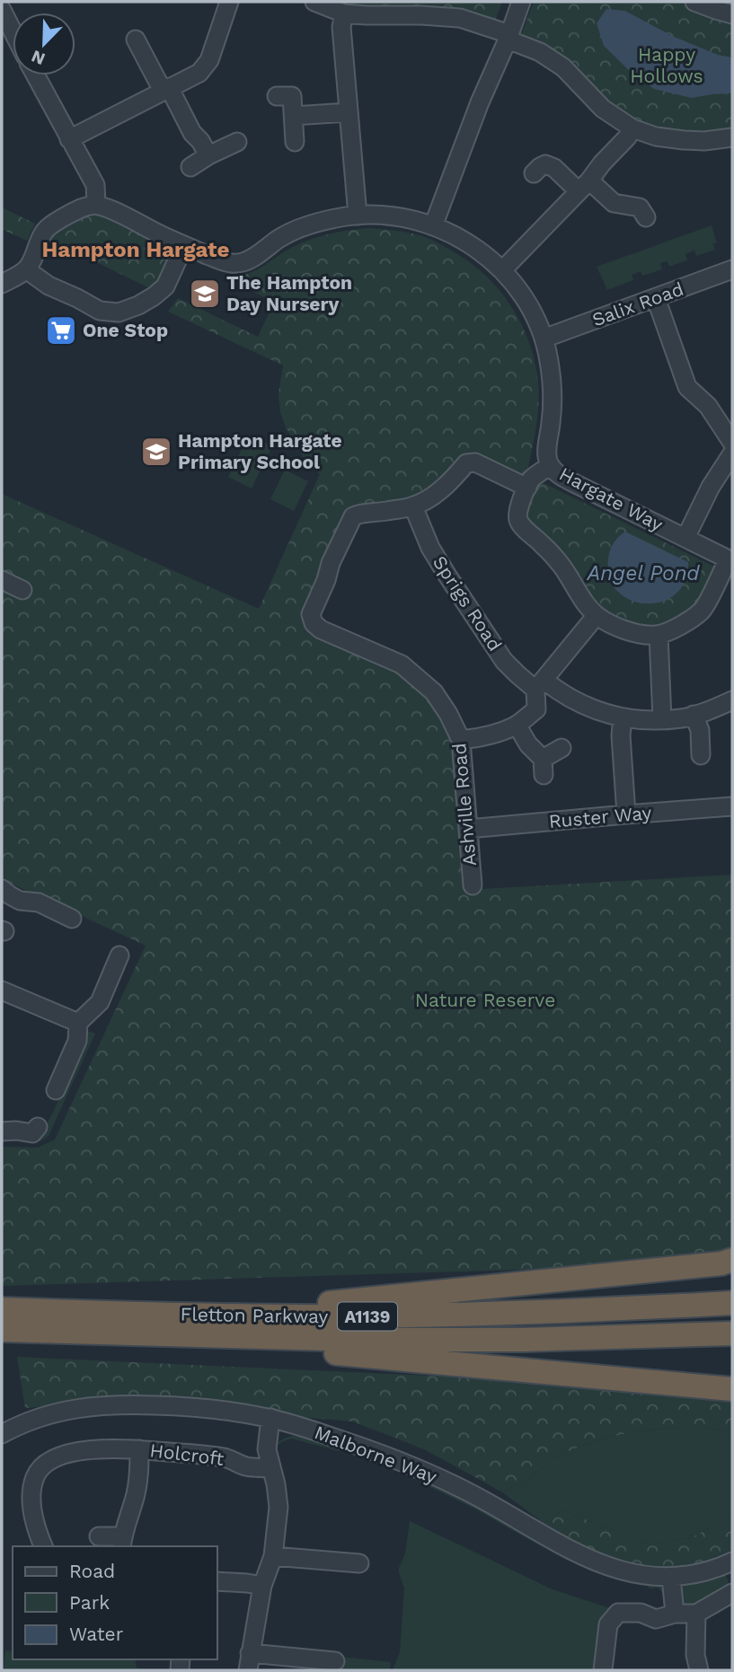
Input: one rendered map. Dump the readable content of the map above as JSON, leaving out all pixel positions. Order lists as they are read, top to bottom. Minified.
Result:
{"streets":{"highway":["Fletton Parkway","A1139"],"street":["Salix Road","Hargate Way","Sprigs Road","Ashville Road","Ruster Way","Holcroft","Malborne Way"]},"crossings":[["Salix Road","Hargate Way"],["Sprigs Road","Ashville Road"],["Ashville Road","Ruster Way"]],"districts":["Hampton Hargate"],"water":["Angel Pond"],"parks":["Happy Hollows","Nature Reserve"],"places":{"school or university":["The Hampton Day Nursery","Hampton Hargate Primary School"],"supermarket":["One Stop"]},"legend":["Road","Park","Water"],"north":"bottom left"}
